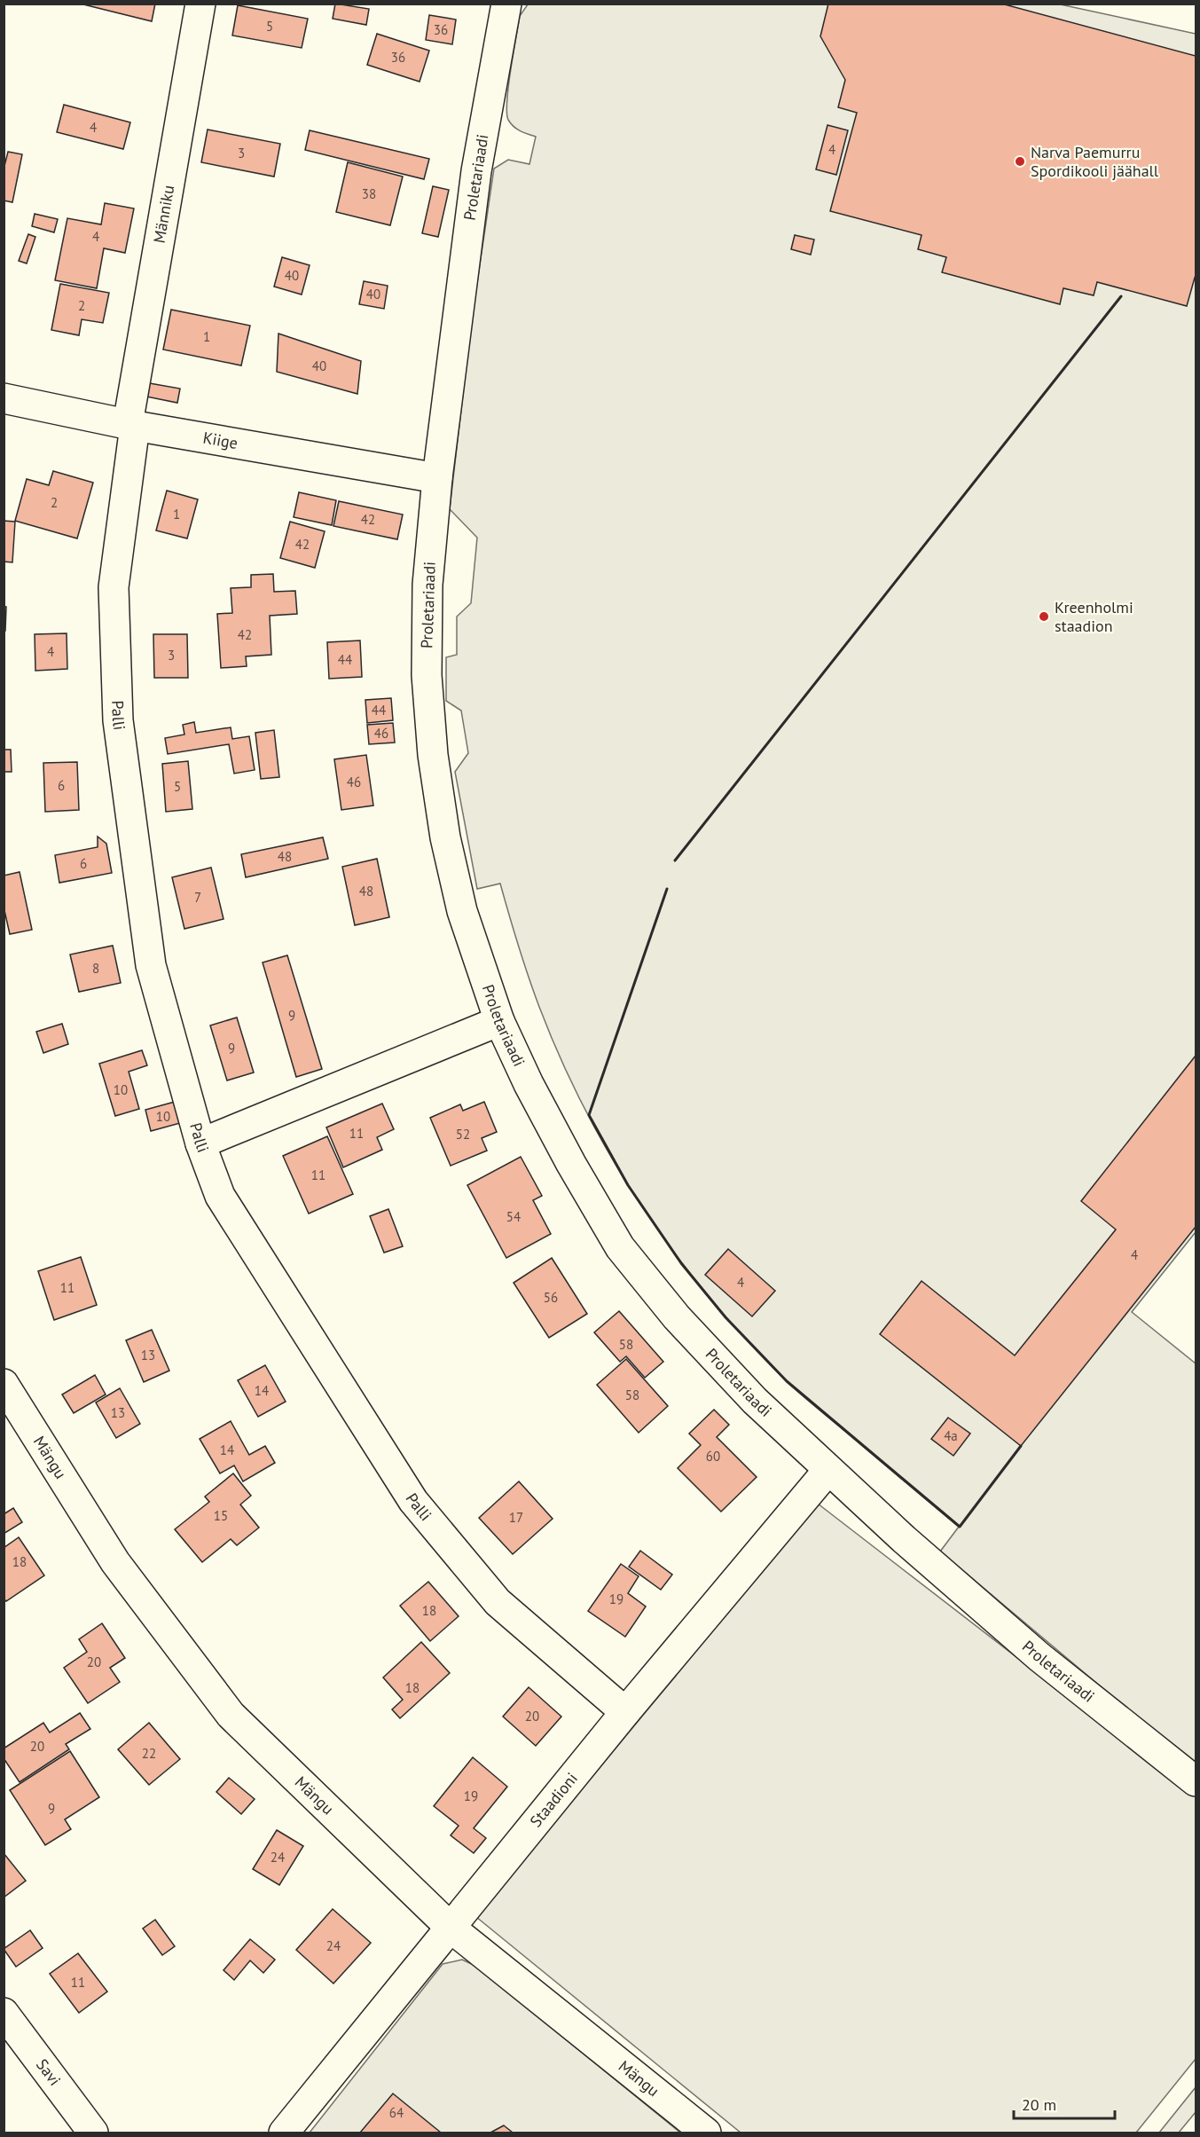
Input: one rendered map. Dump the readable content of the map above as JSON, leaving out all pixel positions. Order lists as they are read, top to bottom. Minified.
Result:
{"streets":{"street":["Proletariaadi","Männiku","Kiige","Palli","Mängu","Staadioni","Savi"]},"crossings":[["Proletariaadi","Kiige"],["Proletariaadi","Staadioni"],["Männiku","Kiige"],["Männiku","Palli"],["Kiige","Palli"],["Palli","Staadioni"],["Mängu","Staadioni"]],"places":["Narva Paemurru Spordikooli jäähall","Kreenholmi staadion"],"house_numbers":["5","36","36","4","4","3","38","4","40","40","2","1","40","2","1","42","42","42","4","3","44","44","46","46","6","5","48","6","48","7","8","9","9","10","10","11","52","11","54","4","4","11","56","58","13","14","58","13","4a","14","60","15","17","18","19","18","20","18","20","20","22","19","9","24","24","11","64"],"scale_bar":"20 m"}
